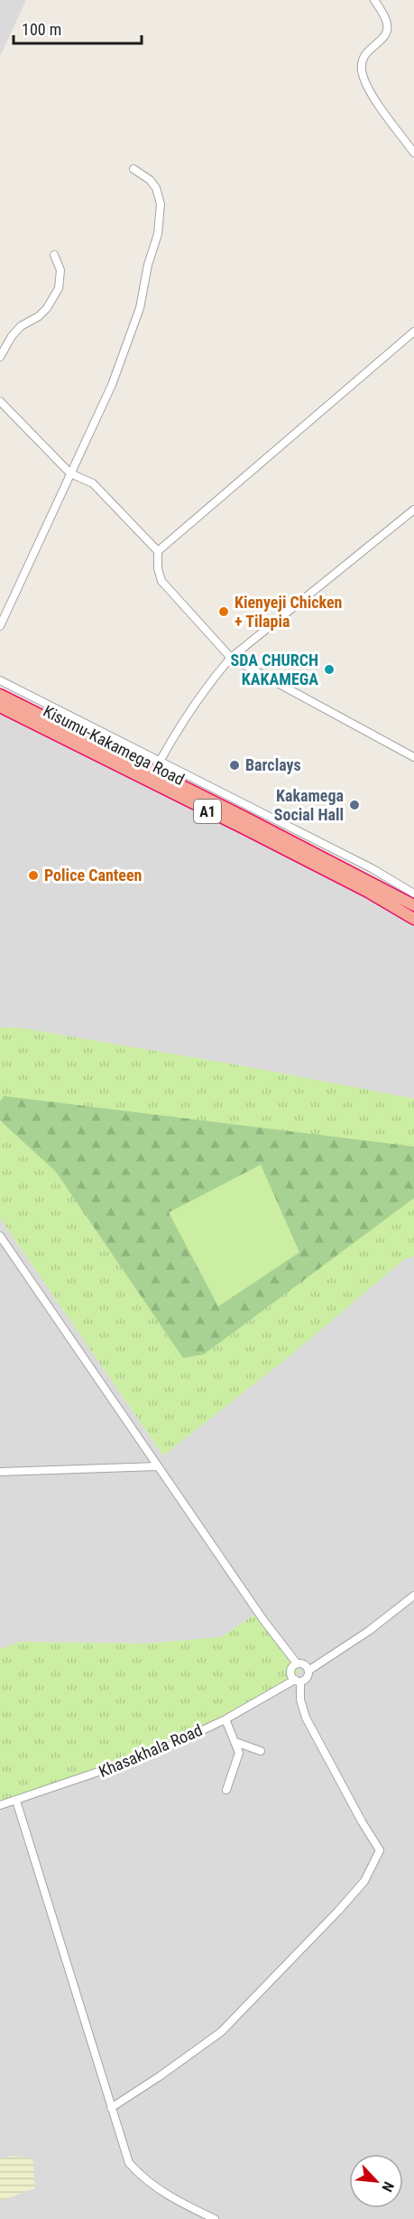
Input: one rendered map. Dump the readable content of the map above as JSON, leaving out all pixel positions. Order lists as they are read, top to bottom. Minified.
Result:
{"streets":{"highway":["Kisumu-Kakamega Road","A1"],"street":["Khasakhala Road"]},"places":["Kienyeji Chicken + Tilapia","SDA CHURCH KAKAMEGA","Barclays","Kakamega Social Hall","Police Canteen"],"scale_bar":"100 m","north":"bottom right"}
